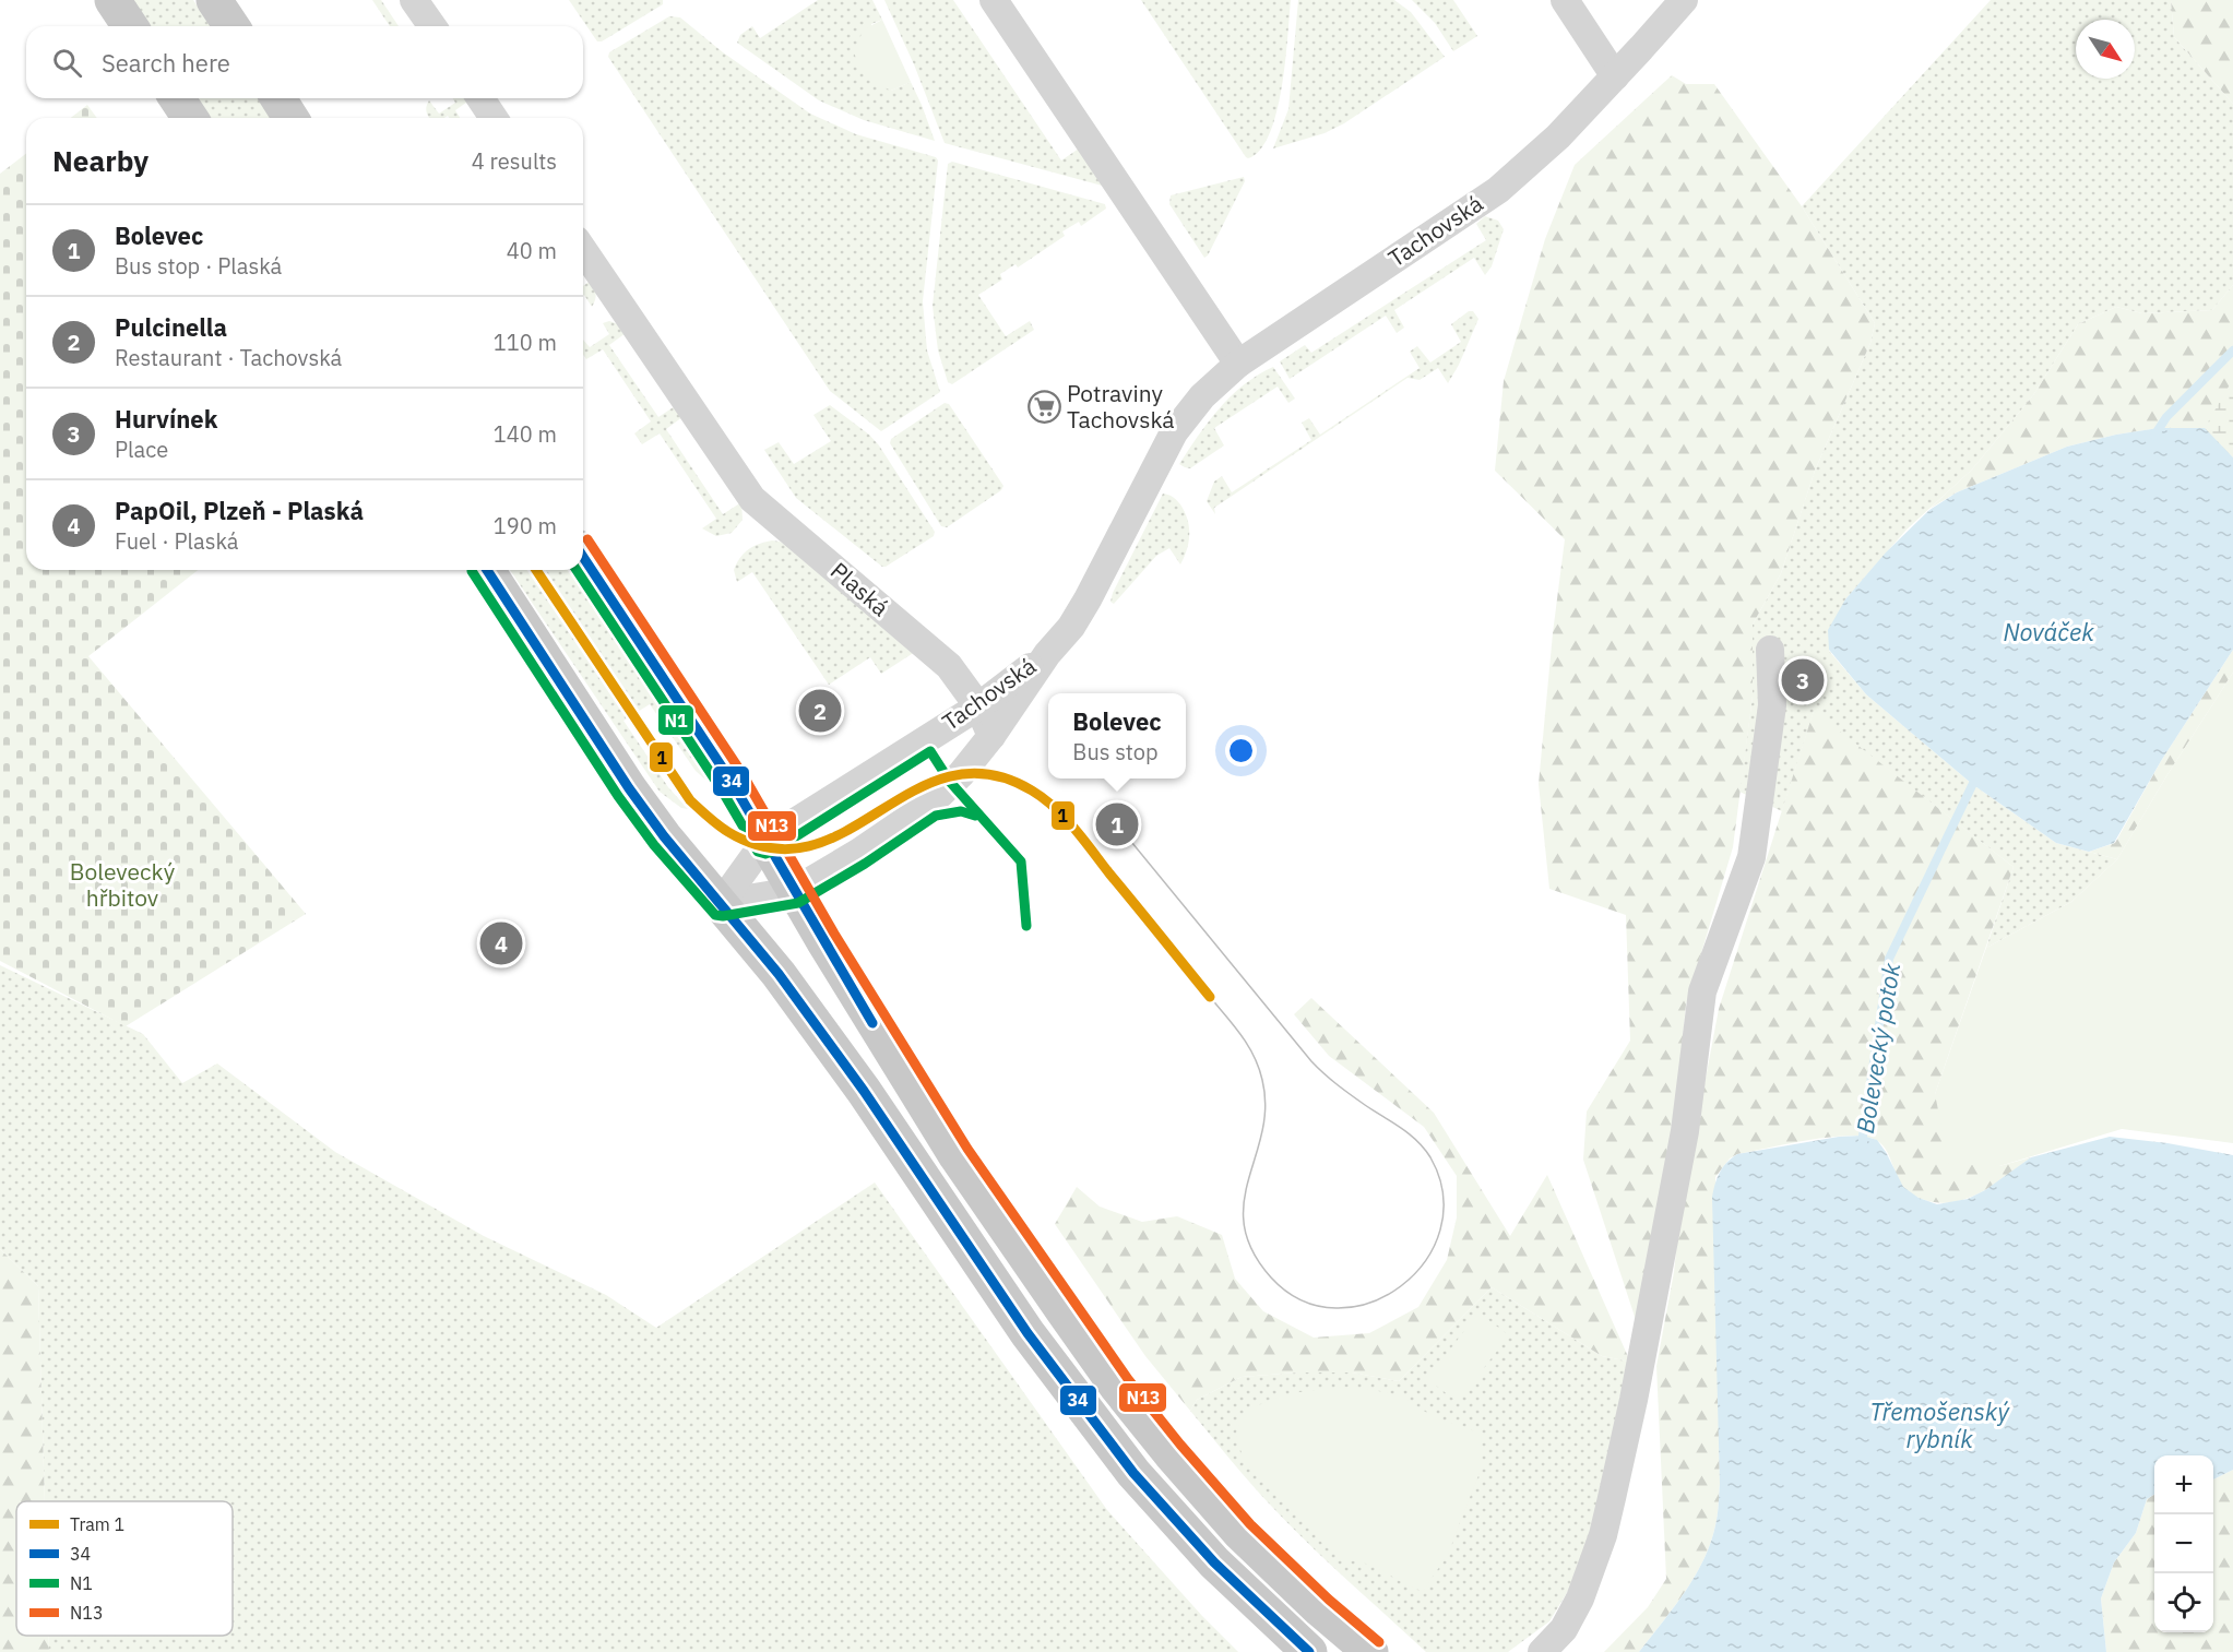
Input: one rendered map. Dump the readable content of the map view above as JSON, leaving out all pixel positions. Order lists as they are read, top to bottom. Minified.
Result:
{"streets":{"street":["Tachovská","Plaská"]},"crossings":[["Tachovská","Plaská"]],"water":["Nováček","Bolevecký potok","Třemošenský rybník"],"parks":["Bolevecký hřbitov"],"places":{"supermarket":["Potraviny Tachovská"]},"lines":["transit line N13","transit line 34","tram line 1","transit line N1"],"legend":["Tram 1","34","N1","N13"],"north":"bottom right","page":{"search":"Search here","heading":["Nearby","4 results"],"list":[{"mark":"1","name":"Bolevec","note":"Bus stop · Plaská","value":"40 m"},{"mark":"2","name":"Pulcinella","note":"Restaurant · Tachovská","value":"110 m"},{"mark":"3","name":"Hurvínek","note":"Place","value":"140 m"},{"mark":"4","name":"PapOil, Plzeň - Plaská","note":"Fuel · Plaská","value":"190 m"}],"pins":["3","2","1","4"],"popup":["Bolevec","Bus stop"],"map_buttons":["+","−"]}}
